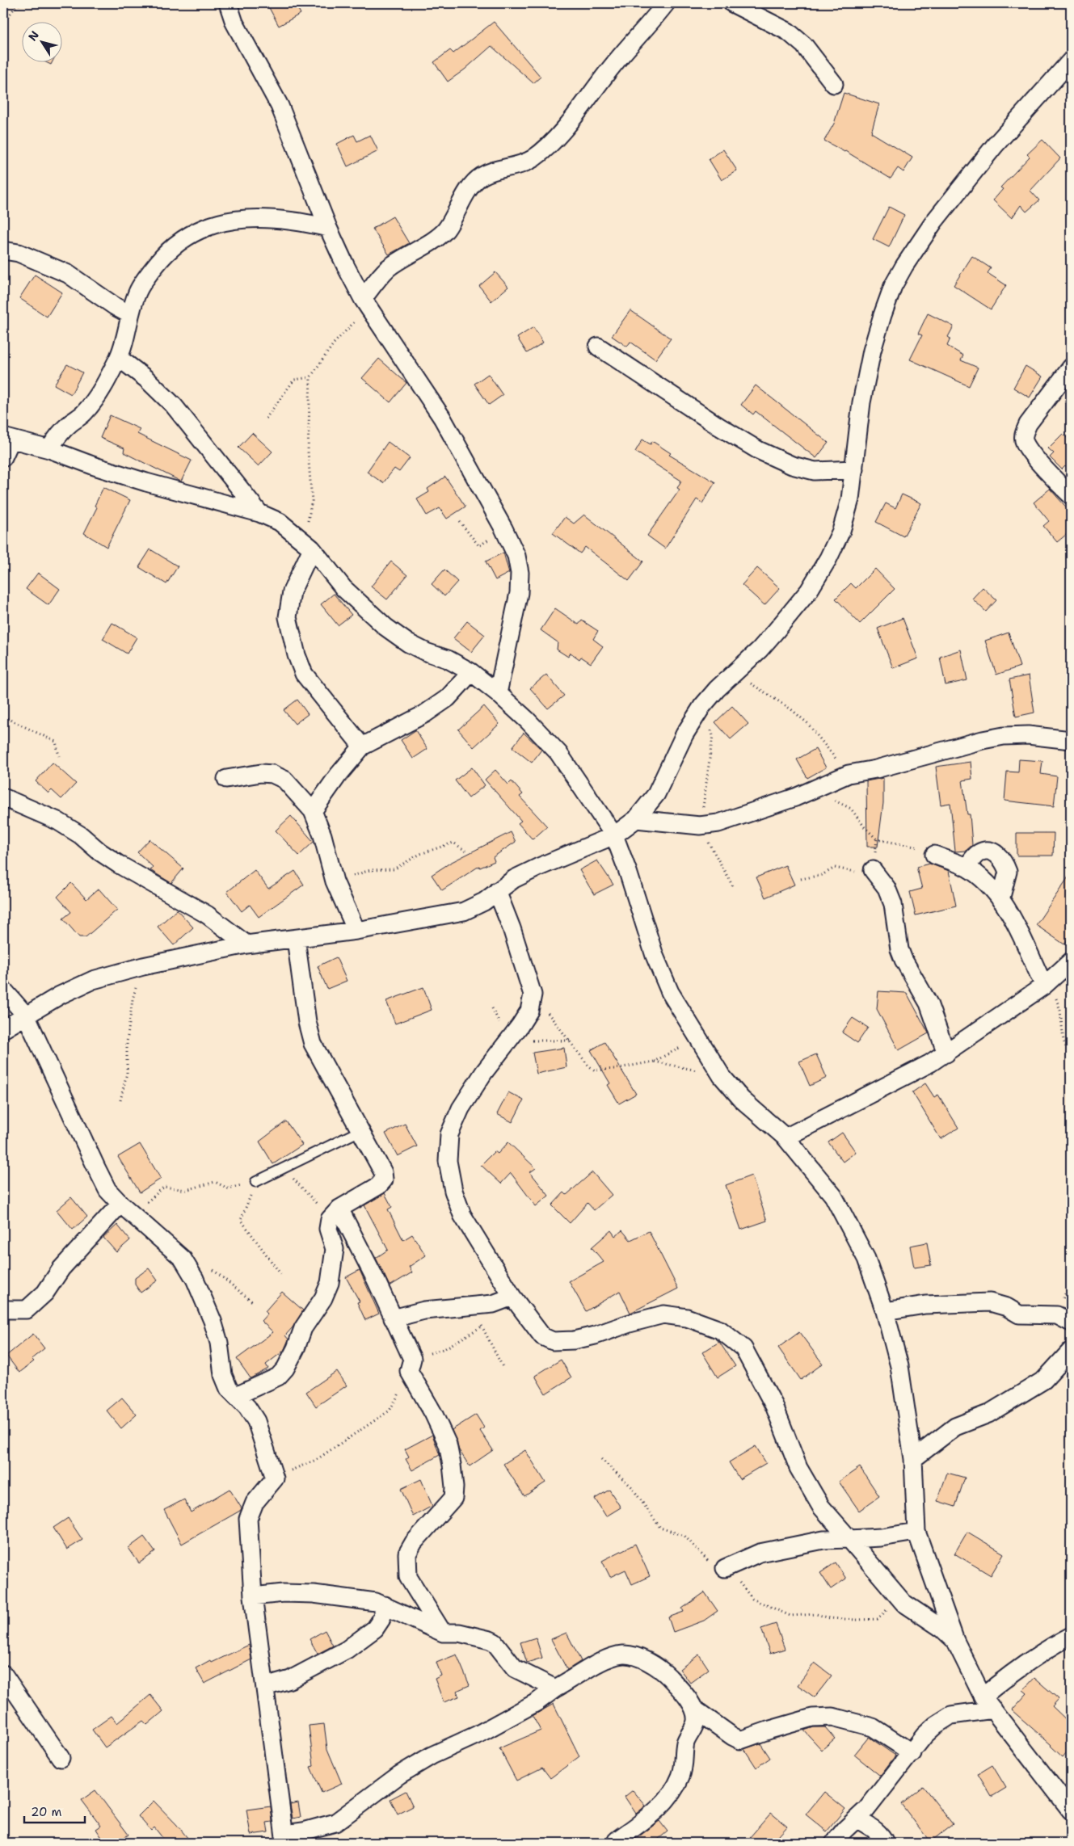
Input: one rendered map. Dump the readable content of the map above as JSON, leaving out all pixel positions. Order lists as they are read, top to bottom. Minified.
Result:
{"scale_bar":"20 m","north":"top left"}
